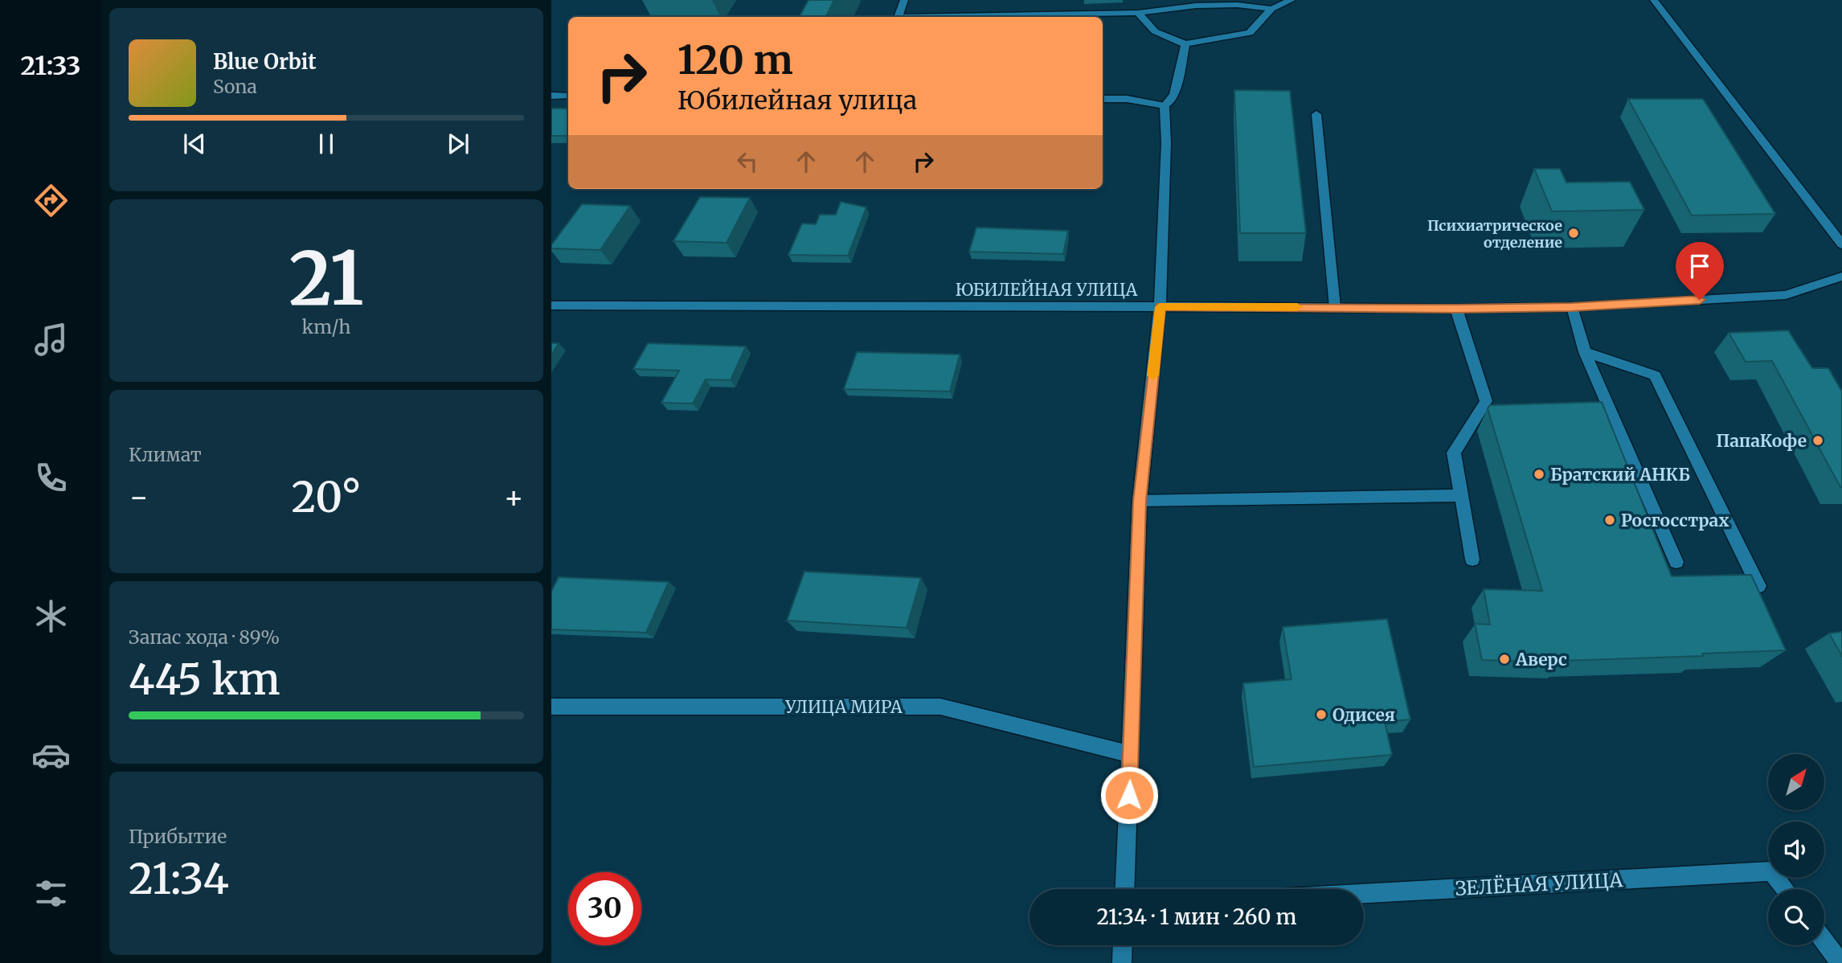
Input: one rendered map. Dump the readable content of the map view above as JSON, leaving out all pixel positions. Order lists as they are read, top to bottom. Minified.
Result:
{"streets":{"street":["ЮБИЛЕЙНАЯ УЛИЦА","УЛИЦА МИРА","ЗЕЛЁНАЯ УЛИЦА"]},"places":["Психиатрическое отделение","ПапаКофе","Братский АНКБ","Росгосстрах","Аверс","Одисея"],"north":"top right","page":{"tabs":"21:33","turn":["120 m","Юбилейная улица"],"song":["Blue Orbit","Sona"],"tile":[["21","km/h"],"Климат",["Запас хода · 89%","445 km"],["Прибытие","21:34"]],"heat":["−","20°","+"],"limit":"30","trip":"21:34 · 1 мин · 260 m"}}
